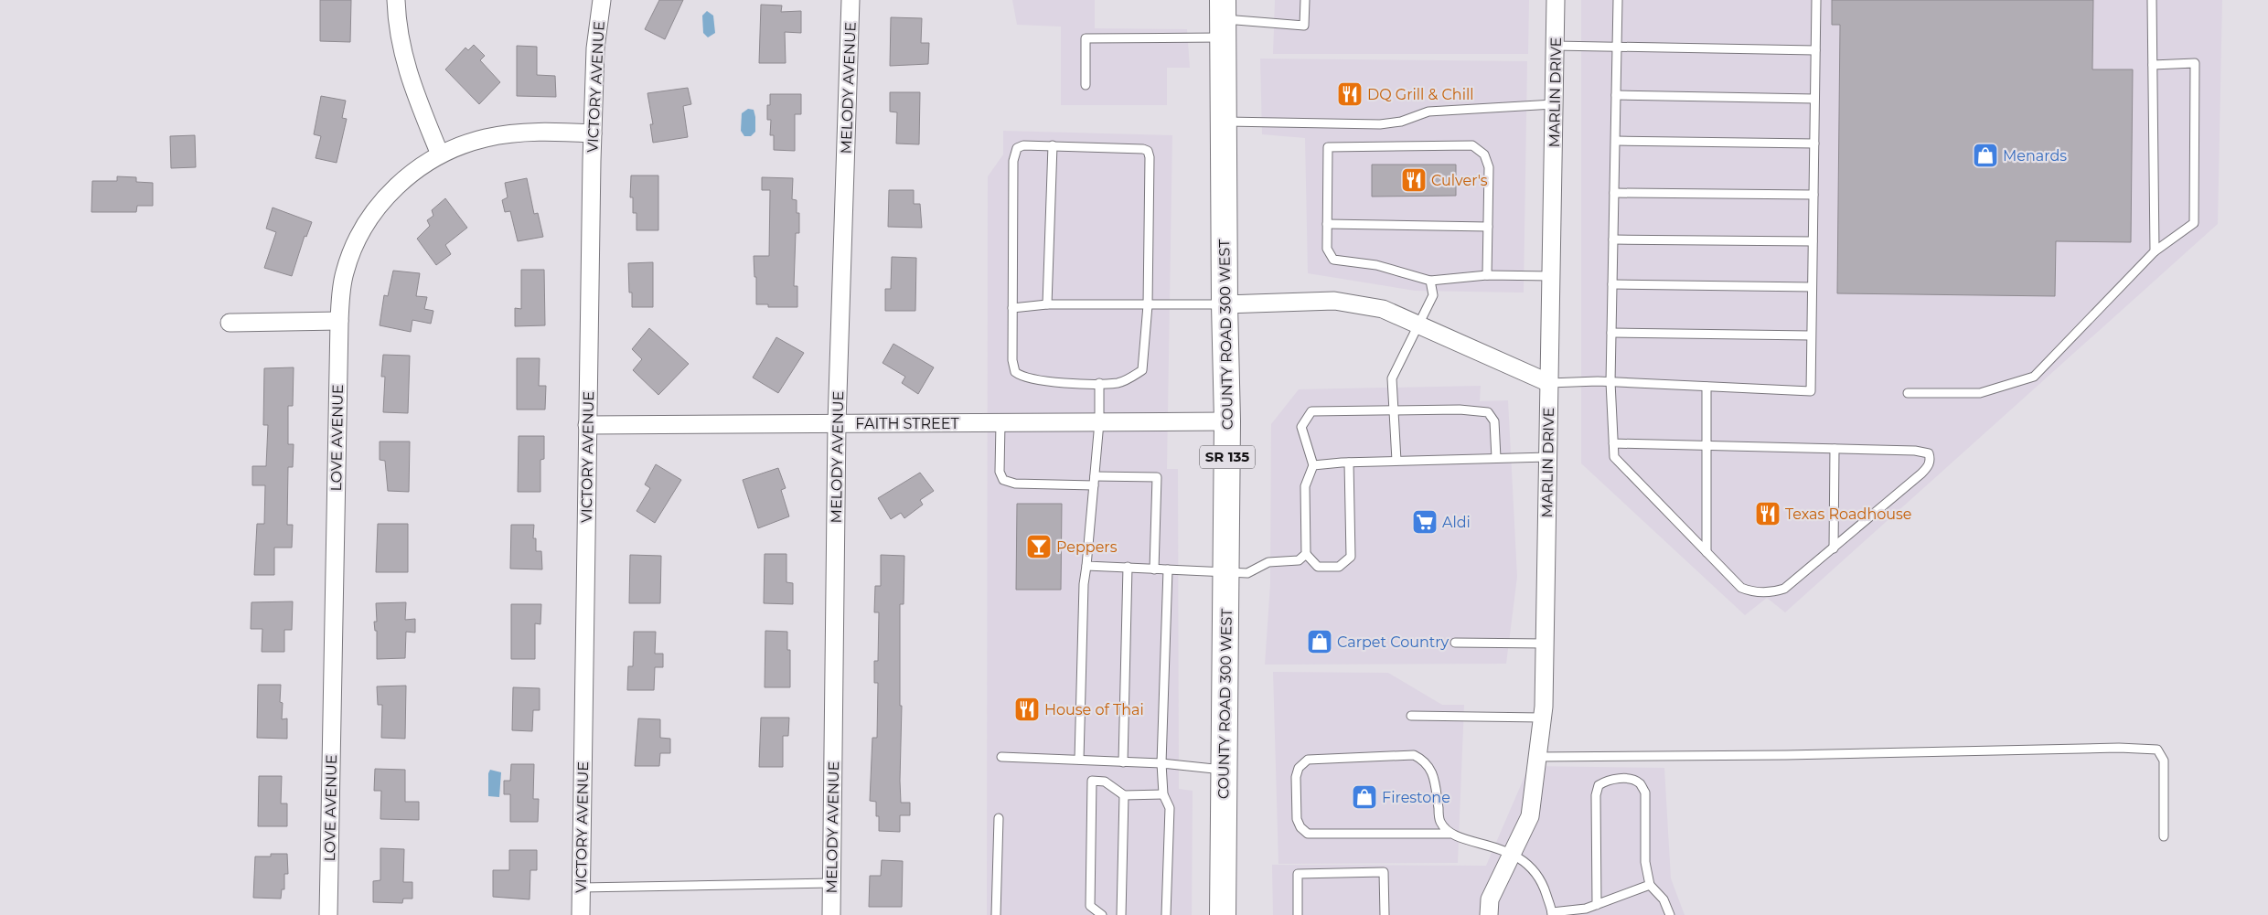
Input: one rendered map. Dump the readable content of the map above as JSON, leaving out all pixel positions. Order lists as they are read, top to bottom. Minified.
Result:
{"streets":{"main road":["COUNTY ROAD 300 WEST","SR 135"],"street":["VICTORY AVENUE","MELODY AVENUE","MARLIN DRIVE","FAITH STREET","LOVE AVENUE"]},"crossings":[["VICTORY AVENUE","FAITH STREET"],["VICTORY AVENUE","LOVE AVENUE"],["MELODY AVENUE","FAITH STREET"],["COUNTY ROAD 300 WEST","FAITH STREET"]],"places":{"restaurant":["DQ Grill & Chill","Culver's","Texas Roadhouse","House of Thai"],"shop":["Menards","Carpet Country","Firestone"],"supermarket":["Aldi"],"bar":["Peppers"]}}
